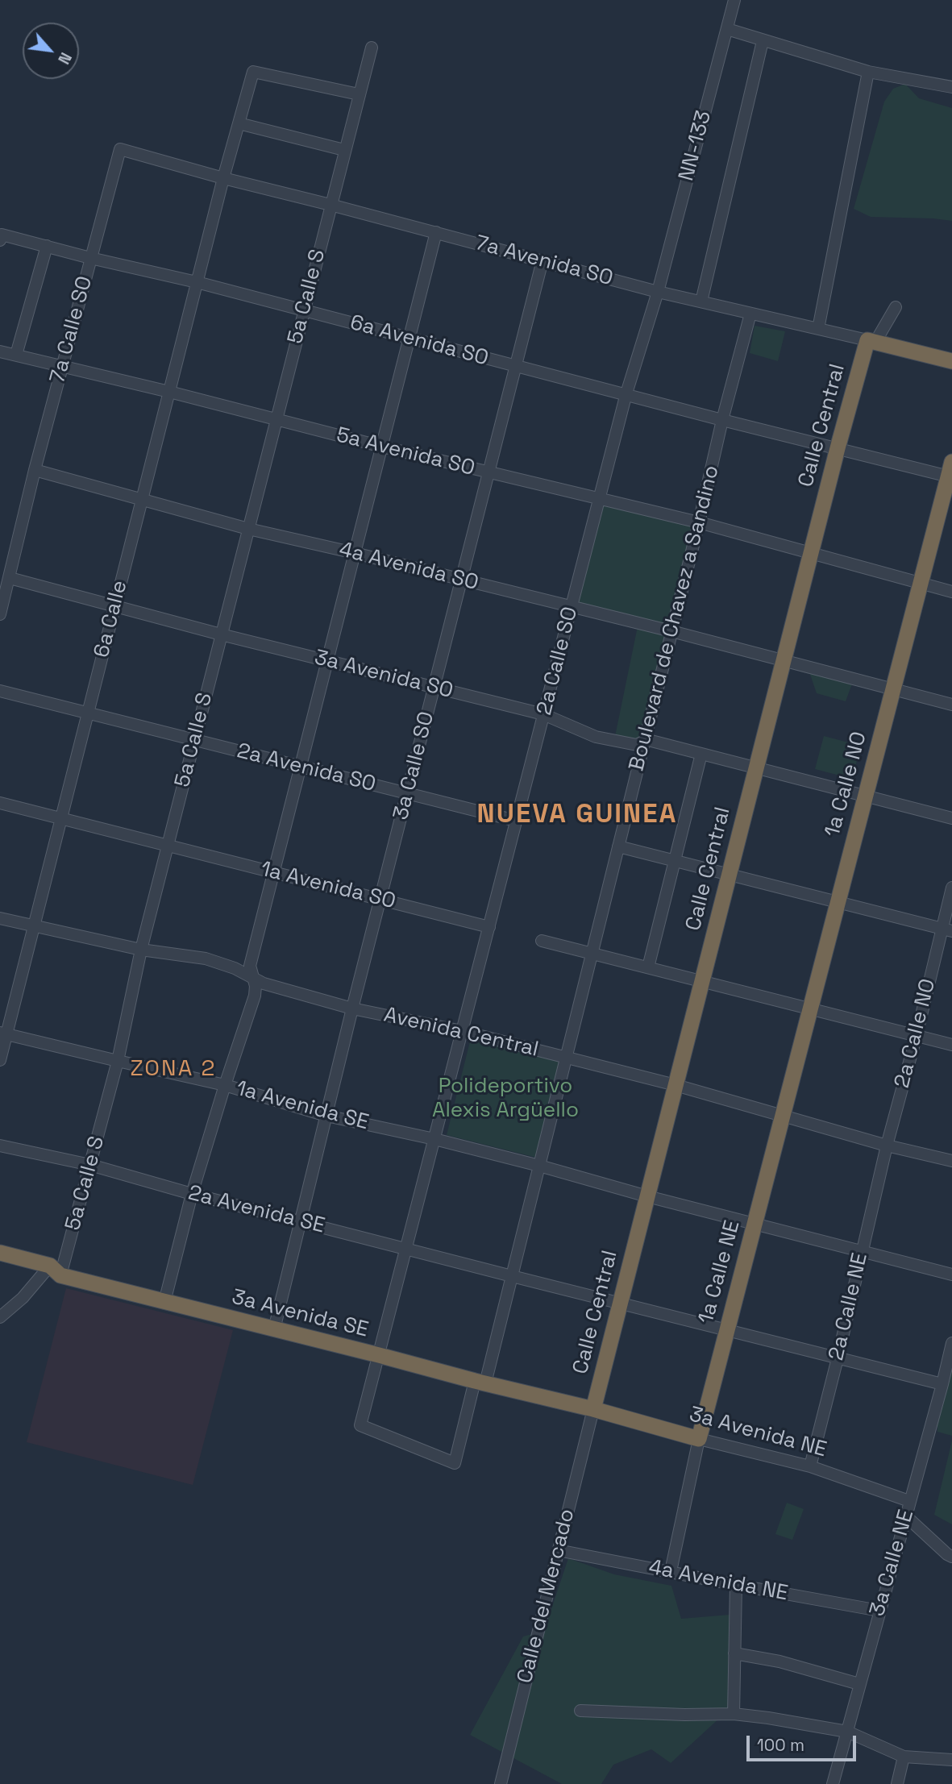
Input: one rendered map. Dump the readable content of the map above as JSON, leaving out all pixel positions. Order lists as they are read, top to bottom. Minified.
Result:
{"streets":{"highway":["Calle Central","1a Calle NO","1a Calle NE","3a Avenida SE","3a Avenida NE"],"street":["NN-133","7a Avenida SO","5a Calle S","7a Calle SO","6a Avenida SO","5a Avenida SO","4a Avenida SO","Boulevard de Chavez a Sandino","6a Calle","2a Calle SO","3a Avenida SO","3a Calle SO","2a Avenida SO","1a Avenida SO","Avenida Central","2a Calle NO","1a Avenida SE","2a Avenida SE","2a Calle NE","3a Calle NE","4a Avenida NE","Calle del Mercado"]},"crossings":[["NN-133","7a Avenida SO"],["NN-133","2a Calle SO"],["7a Avenida SO","5a Calle S"],["7a Avenida SO","7a Calle SO"],["7a Avenida SO","Calle Central"],["7a Avenida SO","Boulevard de Chavez a Sandino"],["7a Avenida SO","6a Calle"],["7a Avenida SO","2a Calle SO"],["7a Avenida SO","3a Calle SO"],["5a Calle S","6a Avenida SO"],["5a Calle S","5a Avenida SO"],["5a Calle S","4a Avenida SO"],["5a Calle S","6a Calle"],["5a Calle S","3a Avenida SO"],["5a Calle S","2a Avenida SO"],["5a Calle S","1a Avenida SO"],["5a Calle S","Avenida Central"],["5a Calle S","1a Avenida SE"],["5a Calle S","2a Avenida SE"],["5a Calle S","3a Avenida SE"],["7a Calle SO","6a Avenida SO"],["7a Calle SO","5a Avenida SO"],["7a Calle SO","4a Avenida SO"],["7a Calle SO","6a Calle"],["7a Calle SO","3a Avenida SO"],["6a Avenida SO","Calle Central"],["6a Avenida SO","Boulevard de Chavez a Sandino"],["6a Avenida SO","6a Calle"],["6a Avenida SO","2a Calle SO"],["6a Avenida SO","3a Calle SO"],["6a Avenida SO","1a Calle NO"],["Calle Central","5a Avenida SO"],["Calle Central","4a Avenida SO"],["Calle Central","3a Avenida SO"],["Calle Central","Avenida Central"],["Calle Central","1a Avenida SE"],["Calle Central","2a Avenida SE"],["Calle Central","3a Avenida SE"],["Calle Central","3a Avenida NE"],["Calle Central","Calle del Mercado"],["5a Avenida SO","Boulevard de Chavez a Sandino"],["5a Avenida SO","6a Calle"],["5a Avenida SO","2a Calle SO"],["5a Avenida SO","3a Calle SO"],["5a Avenida SO","1a Calle NO"],["4a Avenida SO","Boulevard de Chavez a Sandino"],["4a Avenida SO","6a Calle"],["4a Avenida SO","2a Calle SO"],["4a Avenida SO","3a Calle SO"],["4a Avenida SO","1a Calle NO"],["Boulevard de Chavez a Sandino","2a Calle SO"],["Boulevard de Chavez a Sandino","3a Avenida SO"],["Boulevard de Chavez a Sandino","Avenida Central"],["Boulevard de Chavez a Sandino","1a Avenida SE"],["Boulevard de Chavez a Sandino","2a Avenida SE"],["Boulevard de Chavez a Sandino","3a Avenida SE"],["6a Calle","3a Avenida SO"],["6a Calle","2a Avenida SO"],["6a Calle","1a Avenida SO"],["6a Calle","Avenida Central"],["6a Calle","1a Avenida SE"],["2a Calle SO","3a Avenida SO"],["2a Calle SO","2a Avenida SO"],["2a Calle SO","1a Avenida SO"],["2a Calle SO","Avenida Central"],["2a Calle SO","1a Avenida SE"],["2a Calle SO","2a Avenida SE"],["2a Calle SO","3a Avenida SE"],["3a Avenida SO","3a Calle SO"],["3a Avenida SO","1a Calle NO"],["3a Calle SO","2a Avenida SO"],["3a Calle SO","1a Avenida SO"],["3a Calle SO","Avenida Central"],["3a Calle SO","1a Avenida SE"],["3a Calle SO","2a Avenida SE"],["3a Calle SO","3a Avenida SE"],["1a Calle NO","Avenida Central"],["1a Calle NO","1a Calle NE"],["Avenida Central","2a Calle NO"],["Avenida Central","1a Calle NE"],["Avenida Central","2a Calle NE"],["2a Calle NO","2a Calle NE"],["1a Avenida SE","1a Calle NE"],["1a Avenida SE","2a Calle NE"],["2a Avenida SE","1a Calle NE"],["2a Avenida SE","2a Calle NE"],["2a Avenida SE","3a Calle NE"],["1a Calle NE","3a Avenida NE"],["2a Calle NE","3a Avenida NE"],["3a Avenida SE","3a Avenida NE"],["3a Avenida SE","Calle del Mercado"],["3a Avenida NE","3a Calle NE"],["3a Avenida NE","Calle del Mercado"],["3a Calle NE","4a Avenida NE"],["4a Avenida NE","Calle del Mercado"]],"districts":["NUEVA GUINEA","ZONA 2"],"parks":["Polideportivo Alexis Argüello"],"scale_bar":"100 m","north":"bottom right"}
